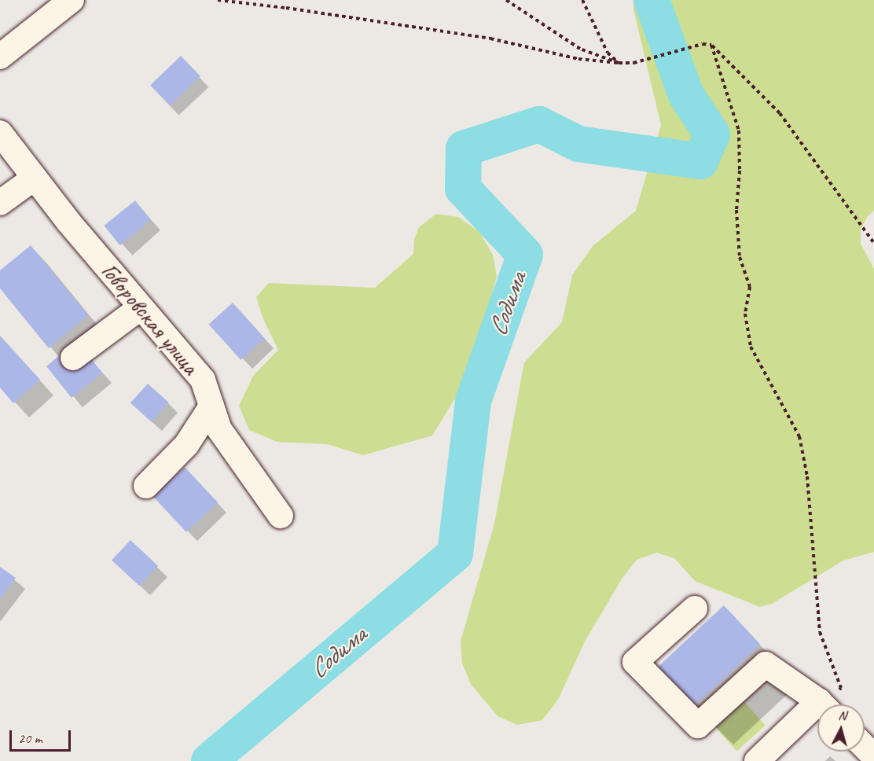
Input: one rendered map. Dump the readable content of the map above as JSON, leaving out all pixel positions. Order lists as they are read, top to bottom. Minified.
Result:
{"streets":{"street":["Говоровская улица"]},"water":["Содима"],"scale_bar":"20 m","north":"top"}
